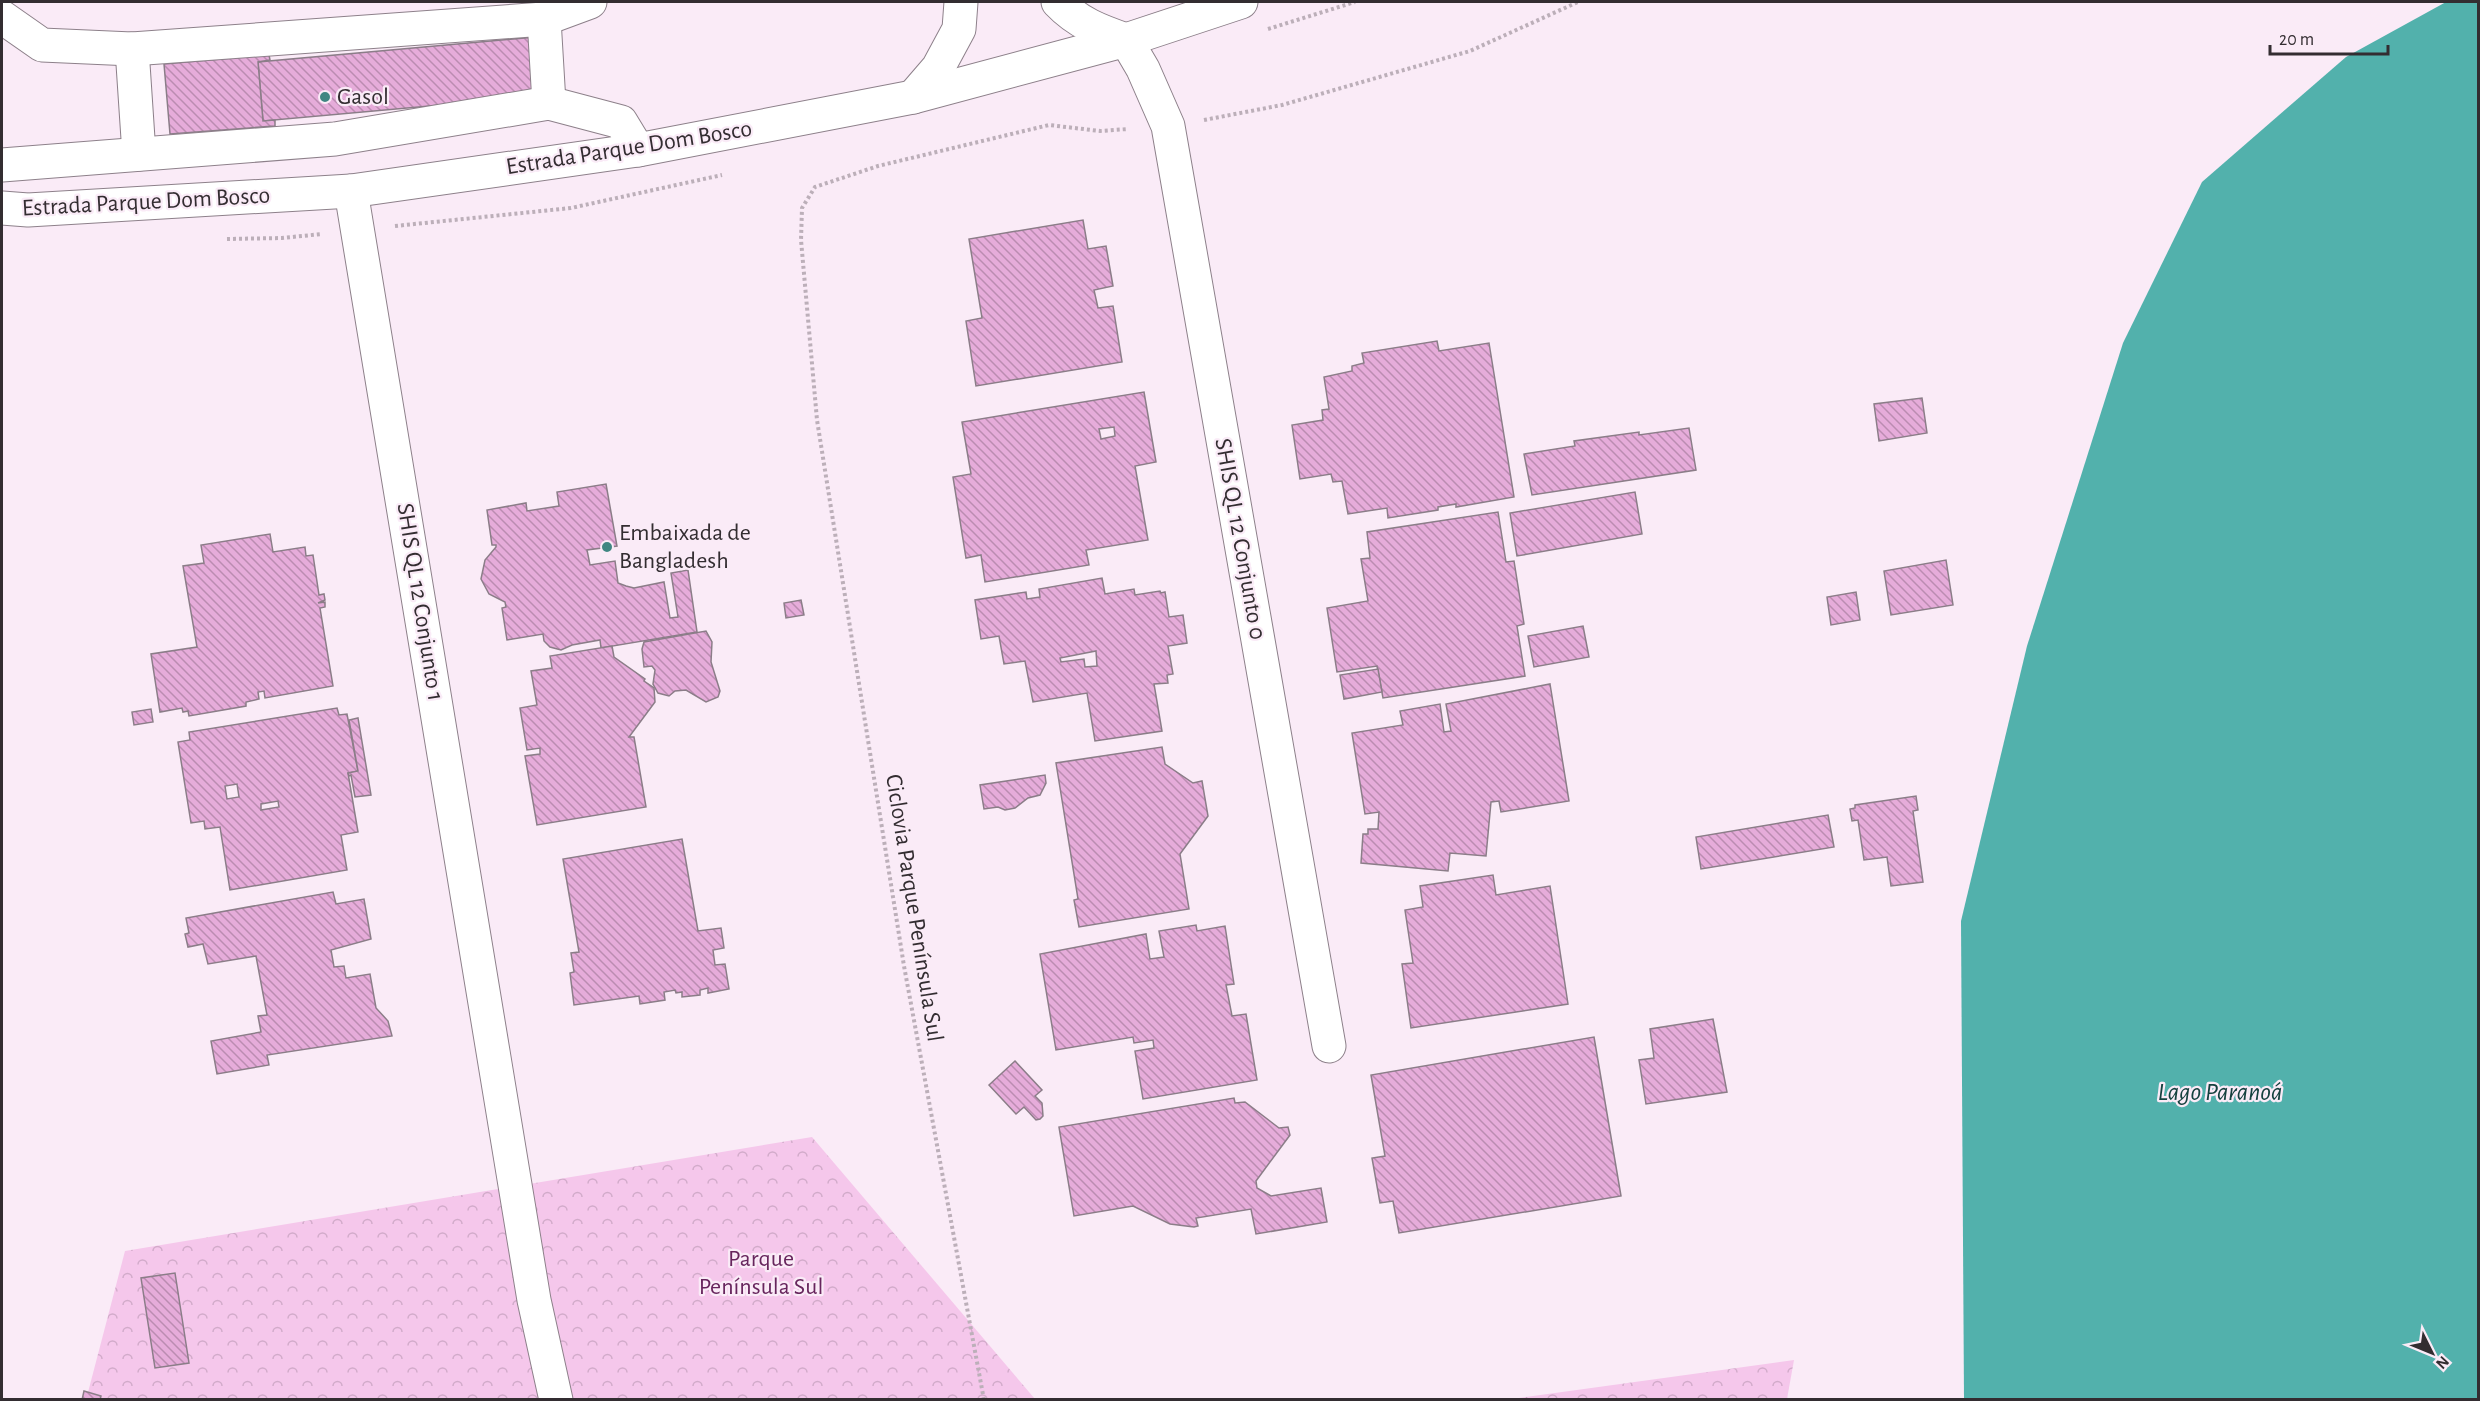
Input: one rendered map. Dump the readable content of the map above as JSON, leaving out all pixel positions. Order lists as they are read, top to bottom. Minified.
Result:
{"streets":{"street":["Estrada Parque Dom Bosco","SHIS QL 12 Conjunto 0","SHIS QL 12 Conjunto 1"],"path":["Ciclovia Parque Península Sul"]},"crossings":[["Estrada Parque Dom Bosco","SHIS QL 12 Conjunto 0"],["Estrada Parque Dom Bosco","SHIS QL 12 Conjunto 1"],["SHIS QL 12 Conjunto 0","Ciclovia Parque Península Sul"]],"water":["Lago Paranoá"],"parks":["Parque Península Sul"],"places":["Gasol","Embaixada de Bangladesh"],"scale_bar":"20 m","north":"bottom right"}
